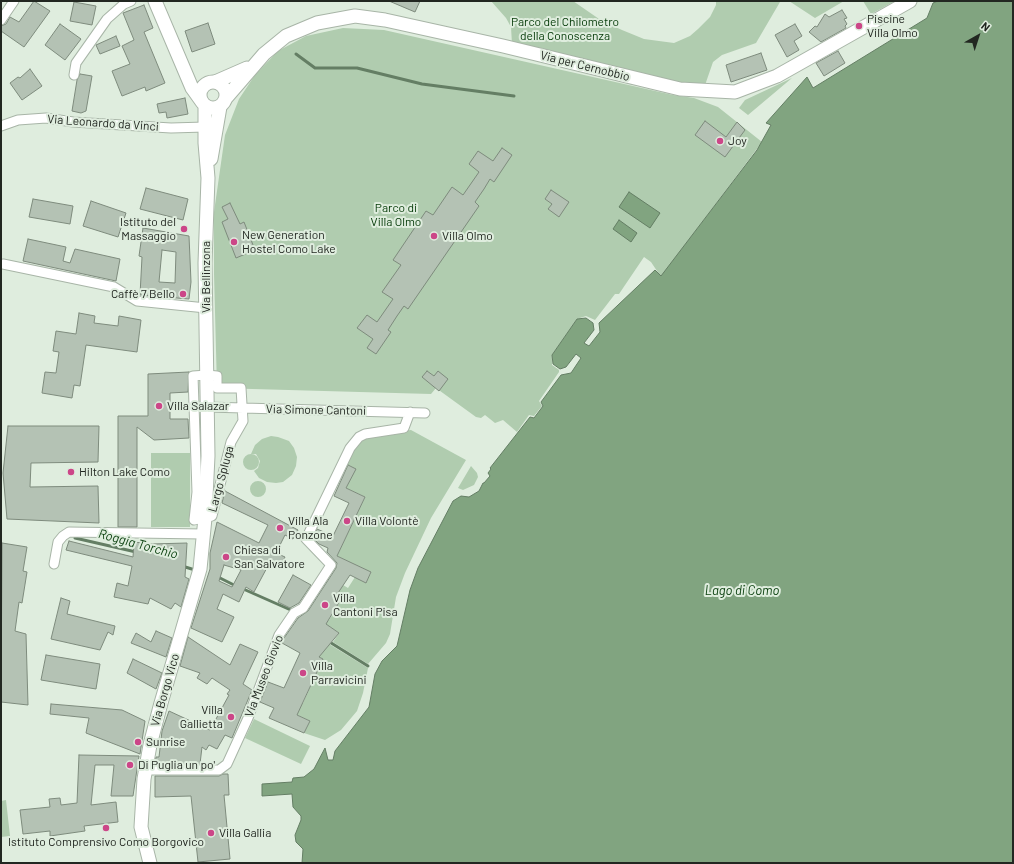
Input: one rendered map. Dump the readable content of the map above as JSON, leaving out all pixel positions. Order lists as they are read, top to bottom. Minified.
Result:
{"streets":{"main road":["Via per Cernobbio","Via Bellinzona","Largo Spluga","Via Borgo Vico"],"street":["Via Leonardo da Vinci","Via Simone Cantoni","Via Museo Giovio"]},"crossings":[["Via per Cernobbio","Via Bellinzona"],["Via Leonardo da Vinci","Via Bellinzona"],["Via Bellinzona","Largo Spluga"],["Via Simone Cantoni","Largo Spluga"],["Via Simone Cantoni","Via Museo Giovio"],["Largo Spluga","Via Borgo Vico"],["Via Museo Giovio","Via Borgo Vico"]],"water":["Roggia Torchio","Lago di Como"],"parks":["Parco del Chilometro della Conoscenza","Parco di Villa Olmo"],"places":["Piscine Villa Olmo","Joy","Istituto del Massaggio","Villa Olmo","New Generation Hostel Como Lake","Caffè 7 Bello","Villa Salazar","Hilton Lake Como","Villa Volontè","Villa Ala Ponzone","Chiesa di San Salvatore","Villa Cantoni Pisa","Villa Parravicini","Villa Gallietta","Sunrise","Di Puglia un po'","Istituto Comprensivo Como Borgovico","Villa Gallia"],"north":"top right"}
